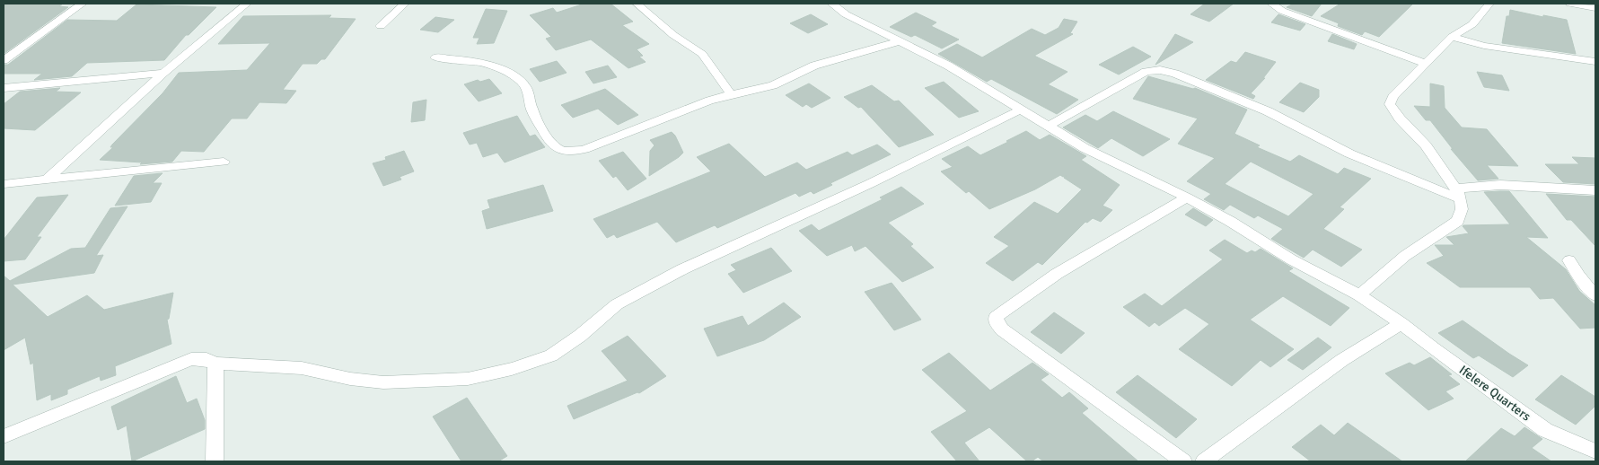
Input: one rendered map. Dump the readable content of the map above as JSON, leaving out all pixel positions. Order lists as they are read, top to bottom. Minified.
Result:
{"streets":{"street":["Ifelere Quarters"]}}
